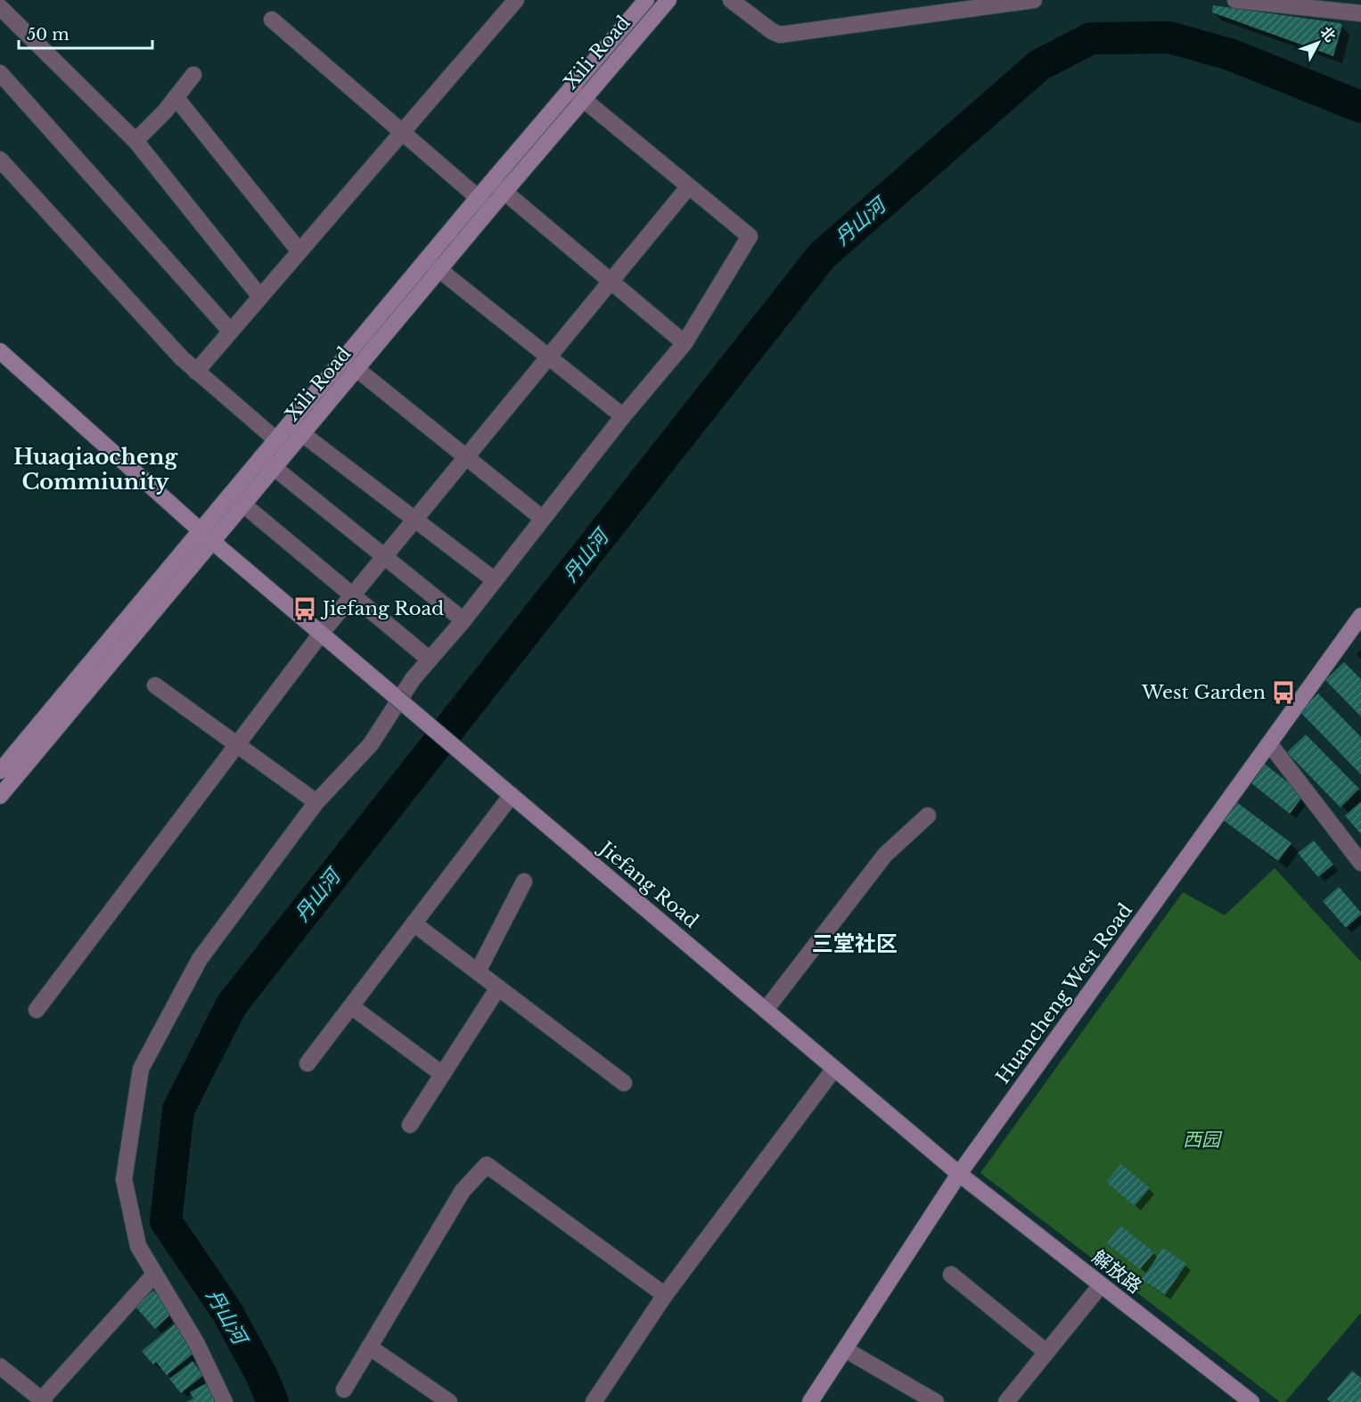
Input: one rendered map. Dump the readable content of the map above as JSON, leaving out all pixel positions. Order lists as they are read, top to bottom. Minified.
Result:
{"streets":{"street":["Xili Road","Jiefang Road","Huancheng West Road","解放路"]},"crossings":[["Xili Road","Jiefang Road"],["Jiefang Road","Huancheng West Road"],["Jiefang Road","解放路"],["Huancheng West Road","解放路"]],"districts":["Huaqiaocheng Commiunity","三堂社区"],"water":["丹山河"],"parks":["西园"],"places":{"bus stop":["Jiefang Road","West Garden"]},"scale_bar":"50 m","north":"top right"}
